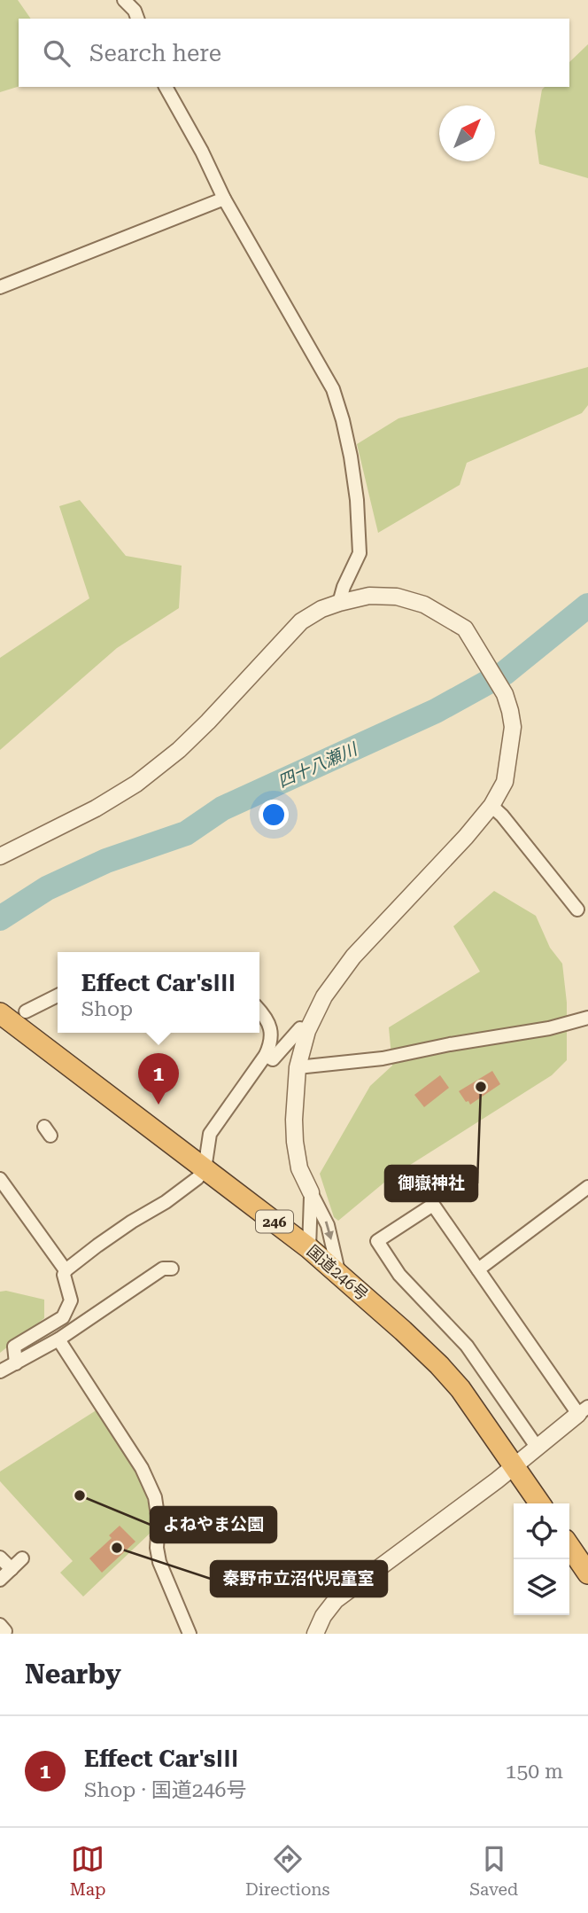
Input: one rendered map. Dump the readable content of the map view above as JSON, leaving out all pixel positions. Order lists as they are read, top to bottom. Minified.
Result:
{"streets":{"highway":["246","国道246号"]},"water":["四十八瀬川"],"places":["御嶽神社","よねやま公園","秦野市立沼代児童室"],"north":"top right","page":{"search":"Search here","popup":["Effect Car'sⅢ","Shop"],"pins":"1","heading":"Nearby","list":[{"mark":"1","name":"Effect Car'sⅢ","note":"Shop · 国道246号","value":"150 m"}],"nav":["Map","Directions","Saved"]}}
